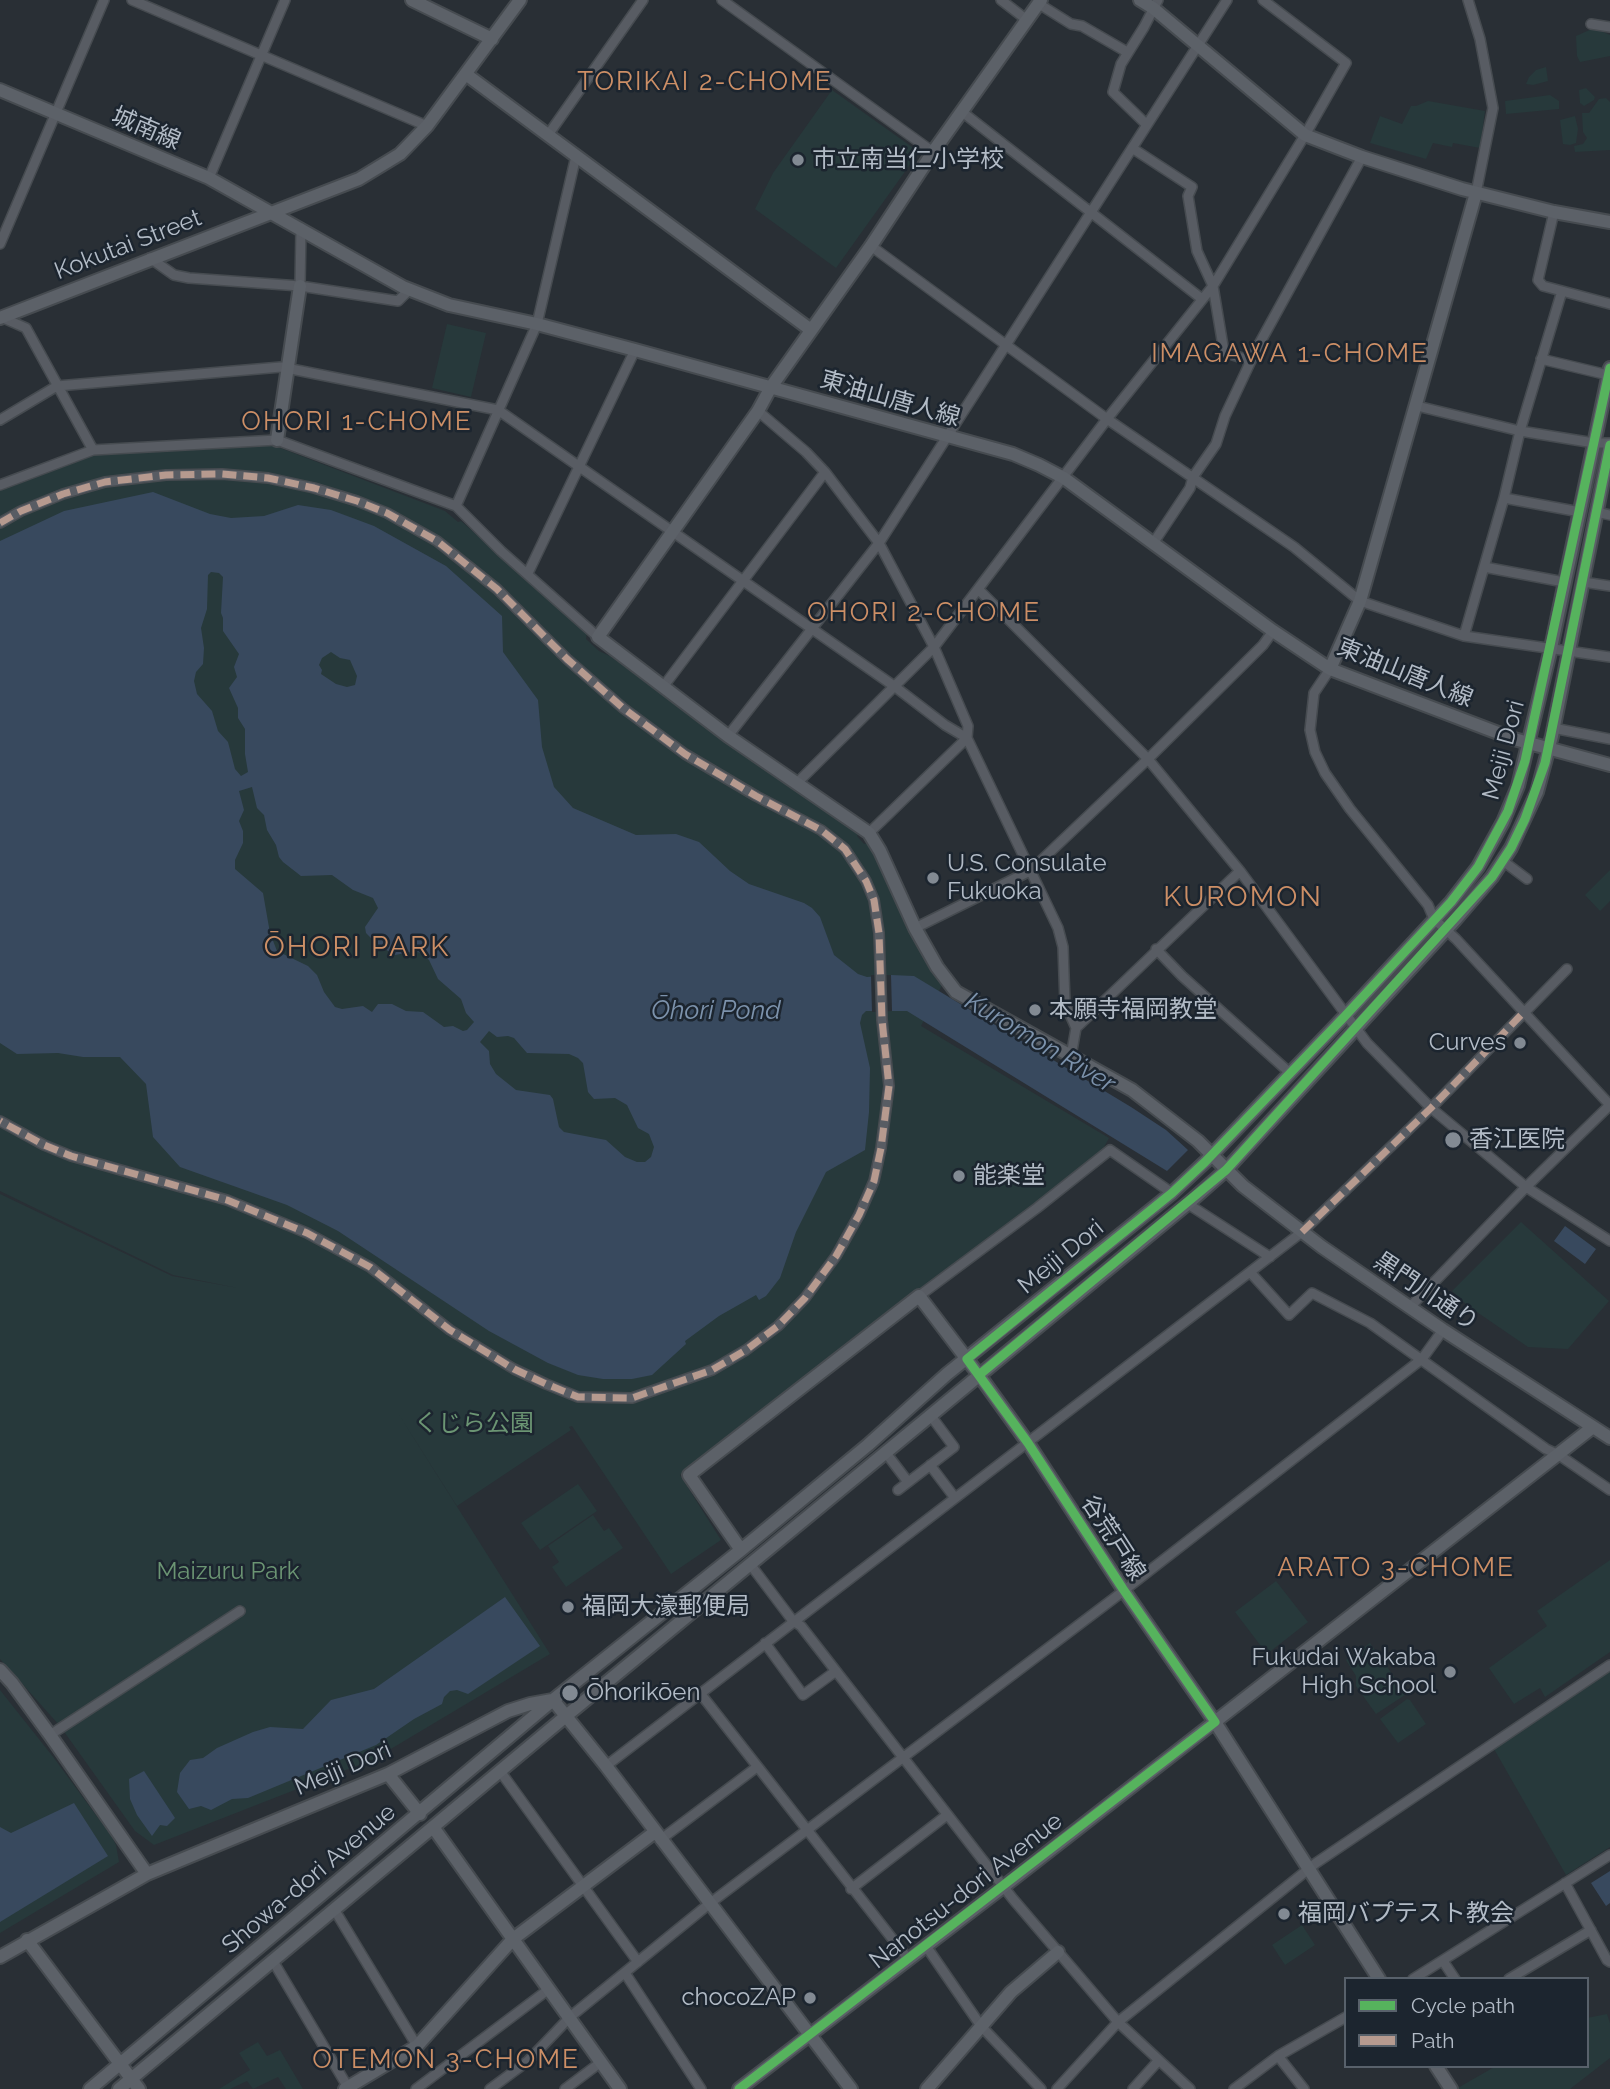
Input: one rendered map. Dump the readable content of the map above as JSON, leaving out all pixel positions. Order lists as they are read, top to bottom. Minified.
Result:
{"streets":{"street":["城南線","Kokutai Street","東油山唐人線","Meiji Dori","黒門川通り","谷荒戸線","Showa-dori Avenue","Nanotsu-dori Avenue"]},"crossings":[["城南線","Kokutai Street"],["城南線","東油山唐人線"],["東油山唐人線","Meiji Dori"],["Meiji Dori","黒門川通り"],["Meiji Dori","谷荒戸線"],["Meiji Dori","Showa-dori Avenue"],["黒門川通り","Nanotsu-dori Avenue"],["谷荒戸線","Nanotsu-dori Avenue"]],"districts":["TORIKAI 2-CHOME","IMAGAWA 1-CHOME","OHORI 1-CHOME","OHORI 2-CHOME","KUROMON","ŌHORI PARK","ARATO 3-CHOME","OTEMON 3-CHOME"],"water":["Ōhori Pond","Kuromon River"],"parks":["くじら公園","Maizuru Park"],"places":["市立南当仁小学校","U.S. Consulate Fukuoka","本願寺福岡教堂","Curves","香江医院","能楽堂","福岡大濠郵便局","Fukudai Wakaba High School","Ōhorikōen","福岡バプテスト教会","chocoZAP"],"legend":["Cycle path","Path"]}
